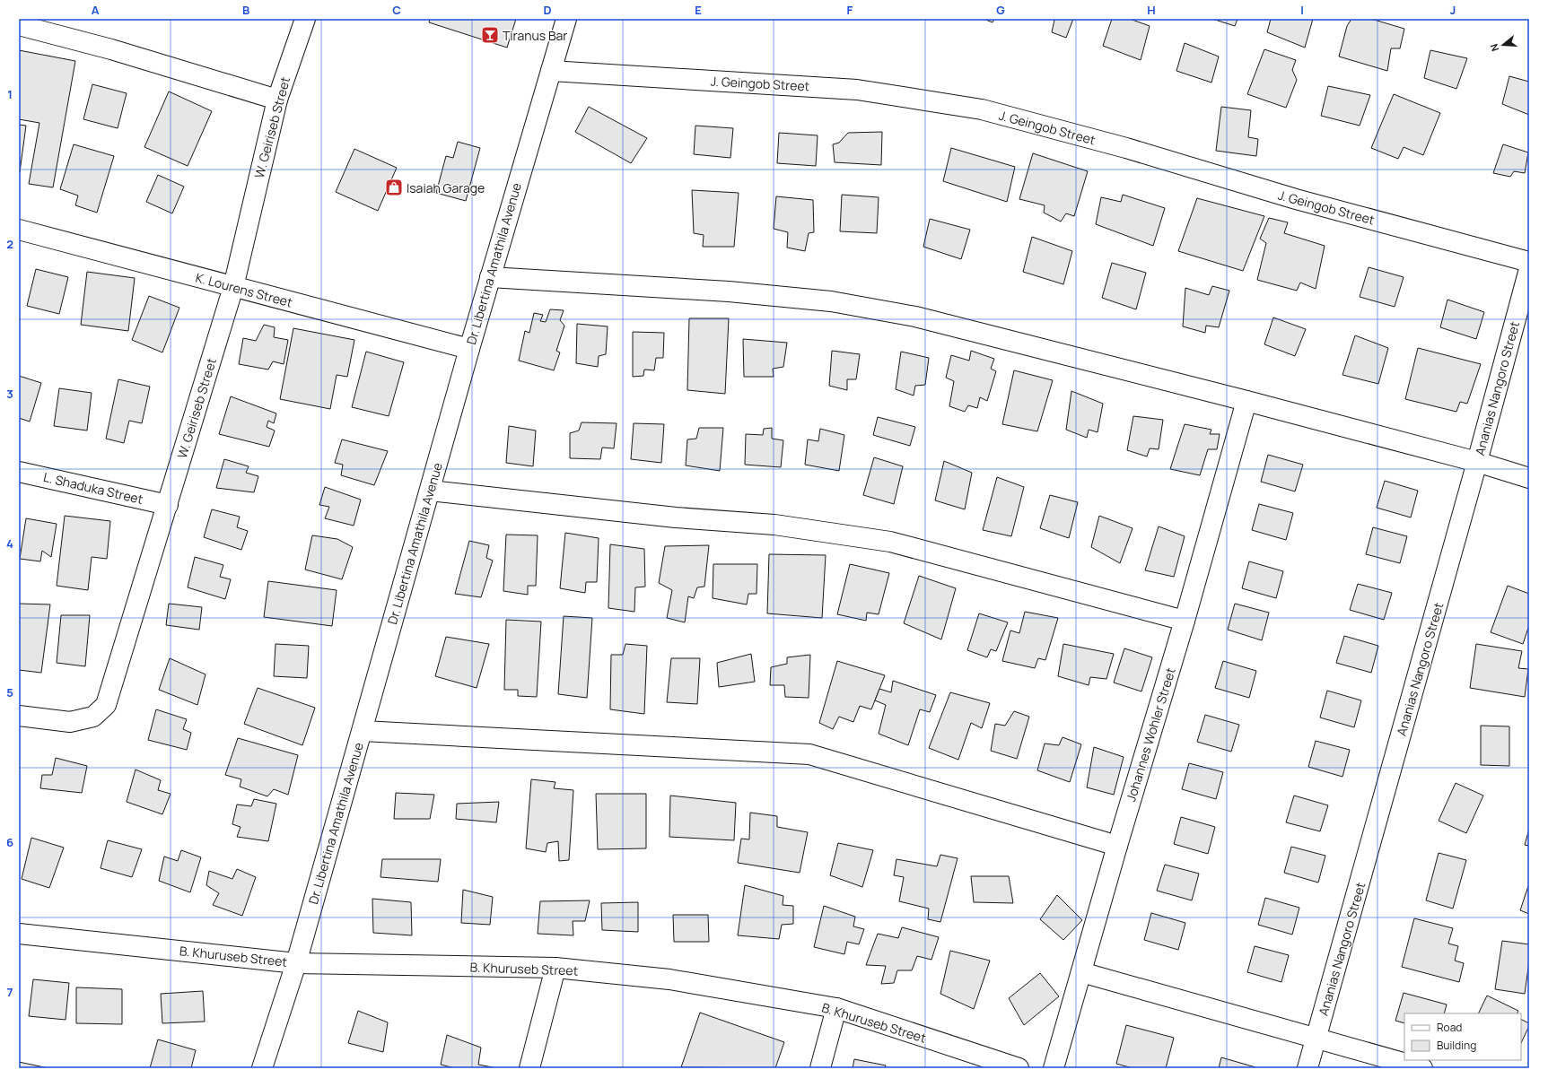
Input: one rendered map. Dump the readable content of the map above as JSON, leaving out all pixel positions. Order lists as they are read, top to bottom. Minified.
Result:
{"streets":{"street":["J. Geingob Street","W. Geiriseb Street","Dr. Libertina Amathila Avenue","K. Lourens Street","Ananias Nangoro Street","L. Shaduka Street","Johannes Wohler Street","B. Khuruseb Street"]},"crossings":[["J. Geingob Street","Dr. Libertina Amathila Avenue"],["W. Geiriseb Street","K. Lourens Street"],["W. Geiriseb Street","L. Shaduka Street"],["Dr. Libertina Amathila Avenue","K. Lourens Street"],["Dr. Libertina Amathila Avenue","B. Khuruseb Street"]],"places":{"bar":["Tiranus Bar"],"shop":["Isaiah Garage"]},"legend":["Road","Building"],"north":"left","grid":{"columns":["A","B","C","D","E","F","G","H","I","J"],"rows":["1","2","3","4","5","6","7"]}}
